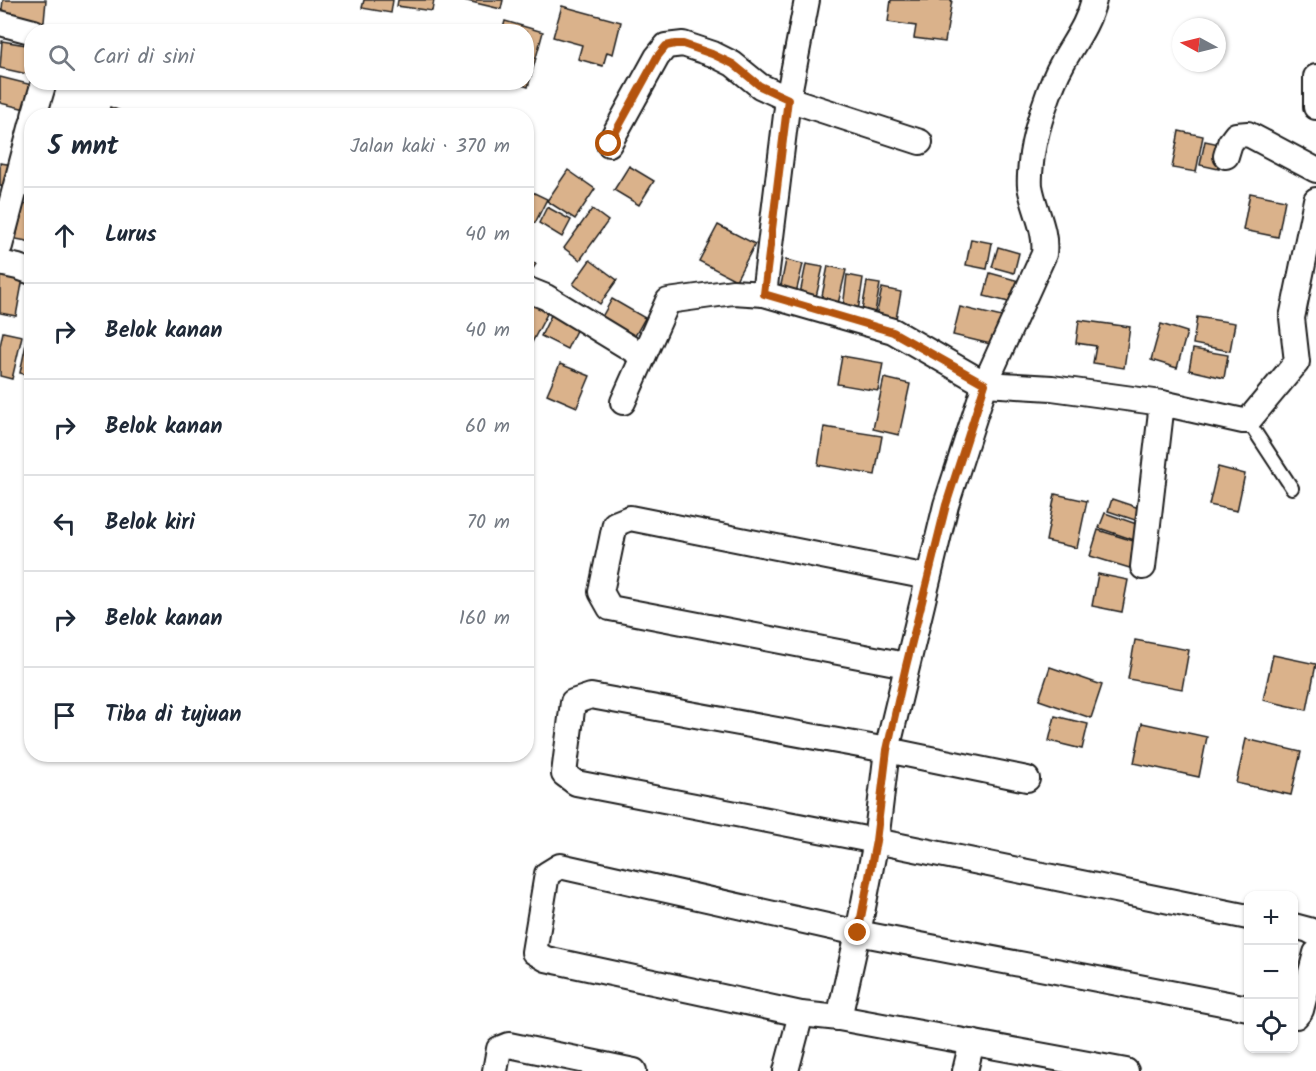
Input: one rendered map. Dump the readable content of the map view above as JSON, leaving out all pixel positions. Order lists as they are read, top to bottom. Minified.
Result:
{"north":"left","page":{"search":"Cari di sini","heading":["5 mnt","Jalan kaki · 370 m"],"list":[["Lurus","40 m"],["Belok kanan","40 m"],["Belok kanan","60 m"],["Belok kiri","70 m"],["Belok kanan","160 m"],"Tiba di tujuan"],"map_buttons":["+","−"]}}
